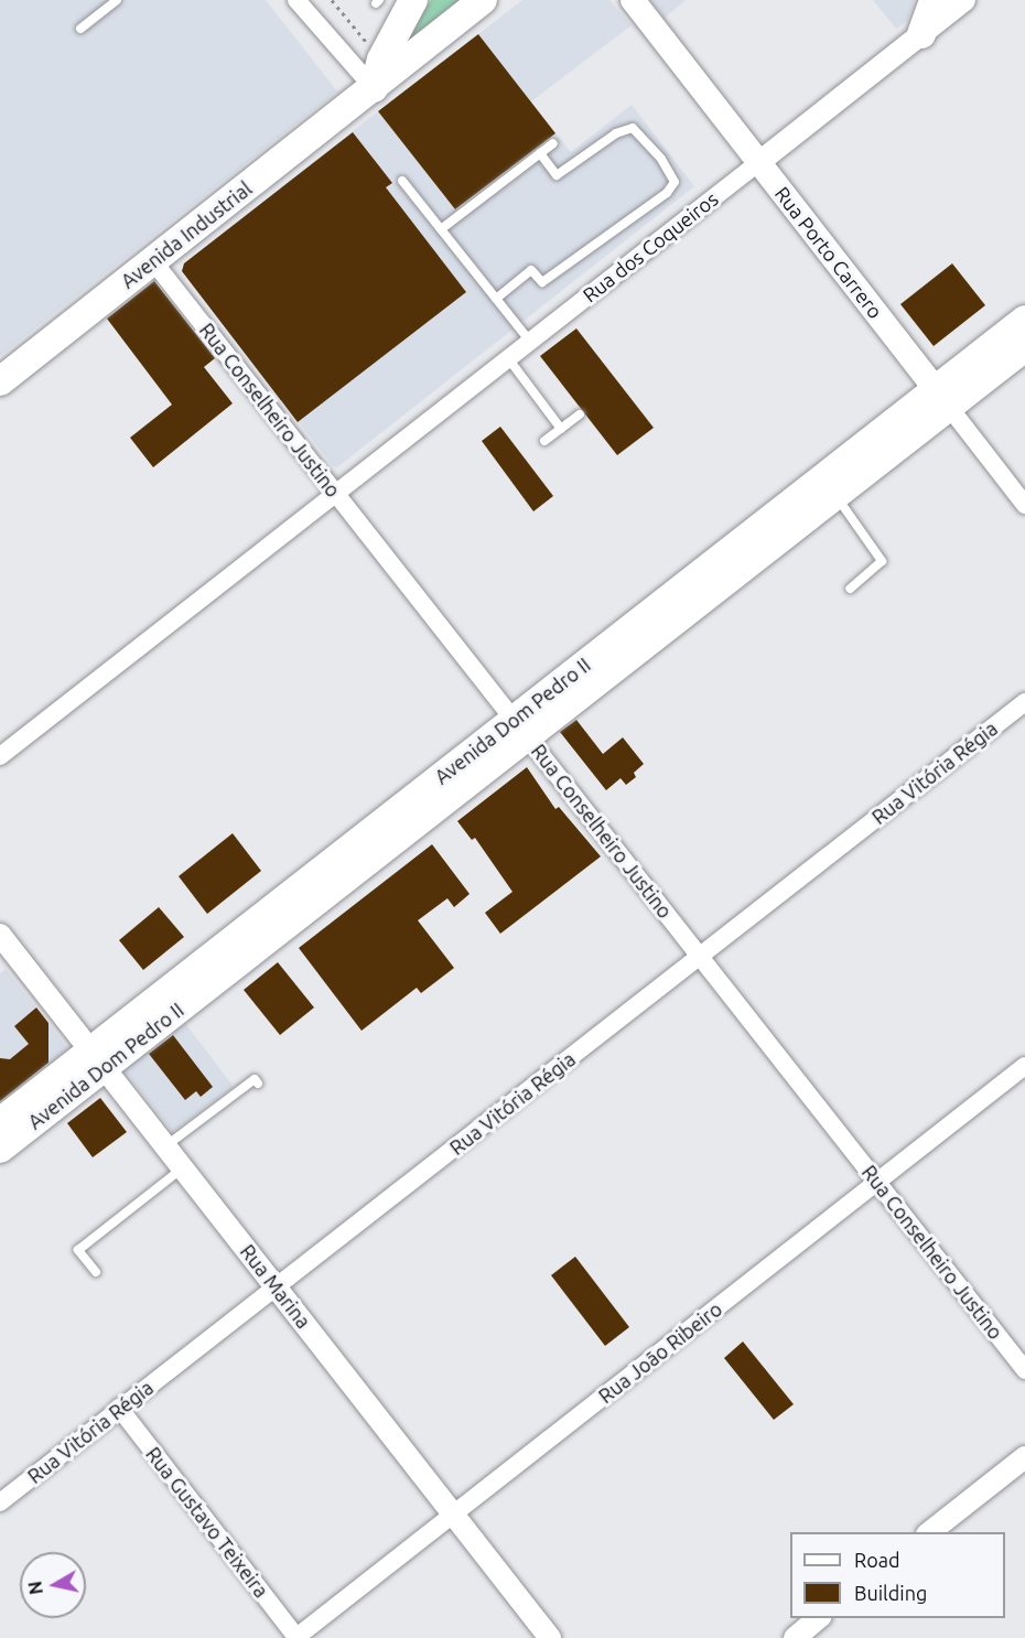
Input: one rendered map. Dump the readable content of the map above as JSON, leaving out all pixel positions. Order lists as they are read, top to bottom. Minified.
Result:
{"streets":{"main road":["Avenida Industrial","Rua Porto Carrero","Avenida Dom Pedro II"],"street":["Rua dos Coqueiros","Rua Conselheiro Justino","Rua Vitória Régia","Rua Marina","Rua João Ribeiro","Rua Gustavo Teixeira"]},"crossings":[["Avenida Industrial","Rua Conselheiro Justino"],["Rua dos Coqueiros","Rua Porto Carrero"],["Rua dos Coqueiros","Rua Conselheiro Justino"],["Rua Porto Carrero","Avenida Dom Pedro II"],["Rua Conselheiro Justino","Avenida Dom Pedro II"],["Rua Conselheiro Justino","Rua Vitória Régia"],["Rua Conselheiro Justino","Rua João Ribeiro"],["Avenida Dom Pedro II","Rua Marina"],["Rua Vitória Régia","Rua Marina"],["Rua Vitória Régia","Rua Gustavo Teixeira"],["Rua Marina","Rua João Ribeiro"],["Rua João Ribeiro","Rua Gustavo Teixeira"]],"legend":["Road","Building"],"north":"left"}
